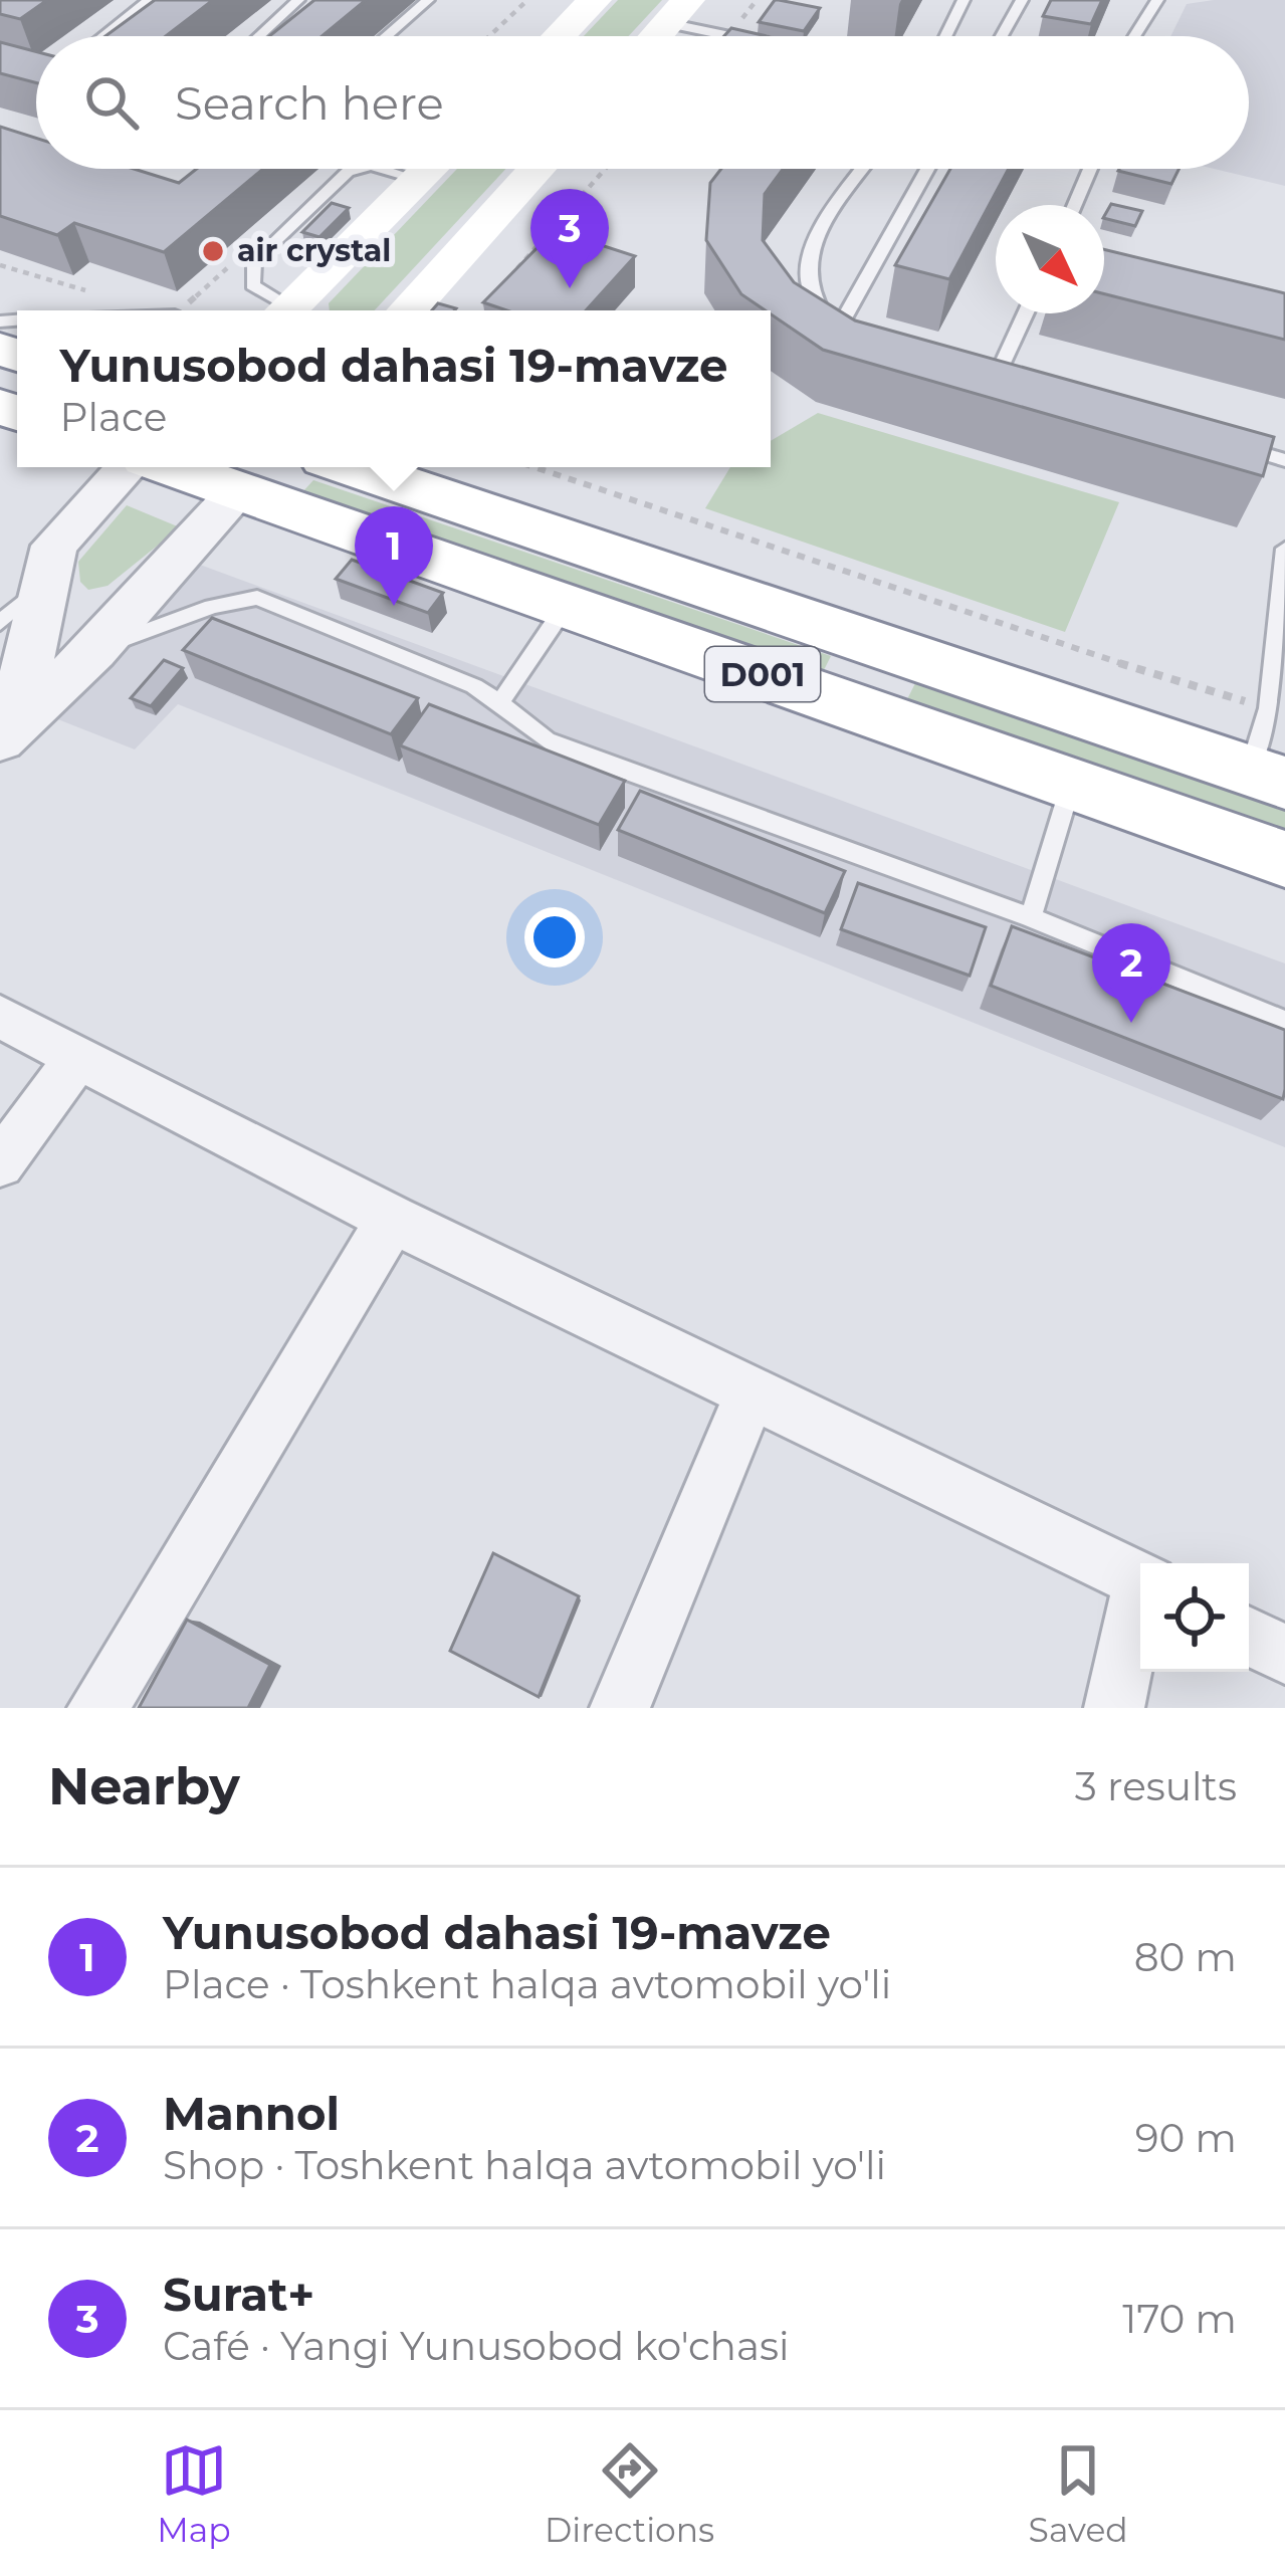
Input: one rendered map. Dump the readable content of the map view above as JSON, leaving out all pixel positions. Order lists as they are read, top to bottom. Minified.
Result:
{"streets":{"highway":["D001"]},"places":["air crystal"],"north":"bottom right","page":{"search":"Search here","pins":["3","1","2"],"popup":["Yunusobod dahasi 19-mavze","Place"],"heading":["Nearby","3 results"],"list":[{"mark":"1","name":"Yunusobod dahasi 19-mavze","note":"Place · Toshkent halqa avtomobil yo'li","value":"80 m"},{"mark":"2","name":"Mannol","note":"Shop · Toshkent halqa avtomobil yo'li","value":"90 m"},{"mark":"3","name":"Surat+","note":"Café · Yangi Yunusobod ko'chasi","value":"170 m"}],"nav":["Map","Directions","Saved"]}}
